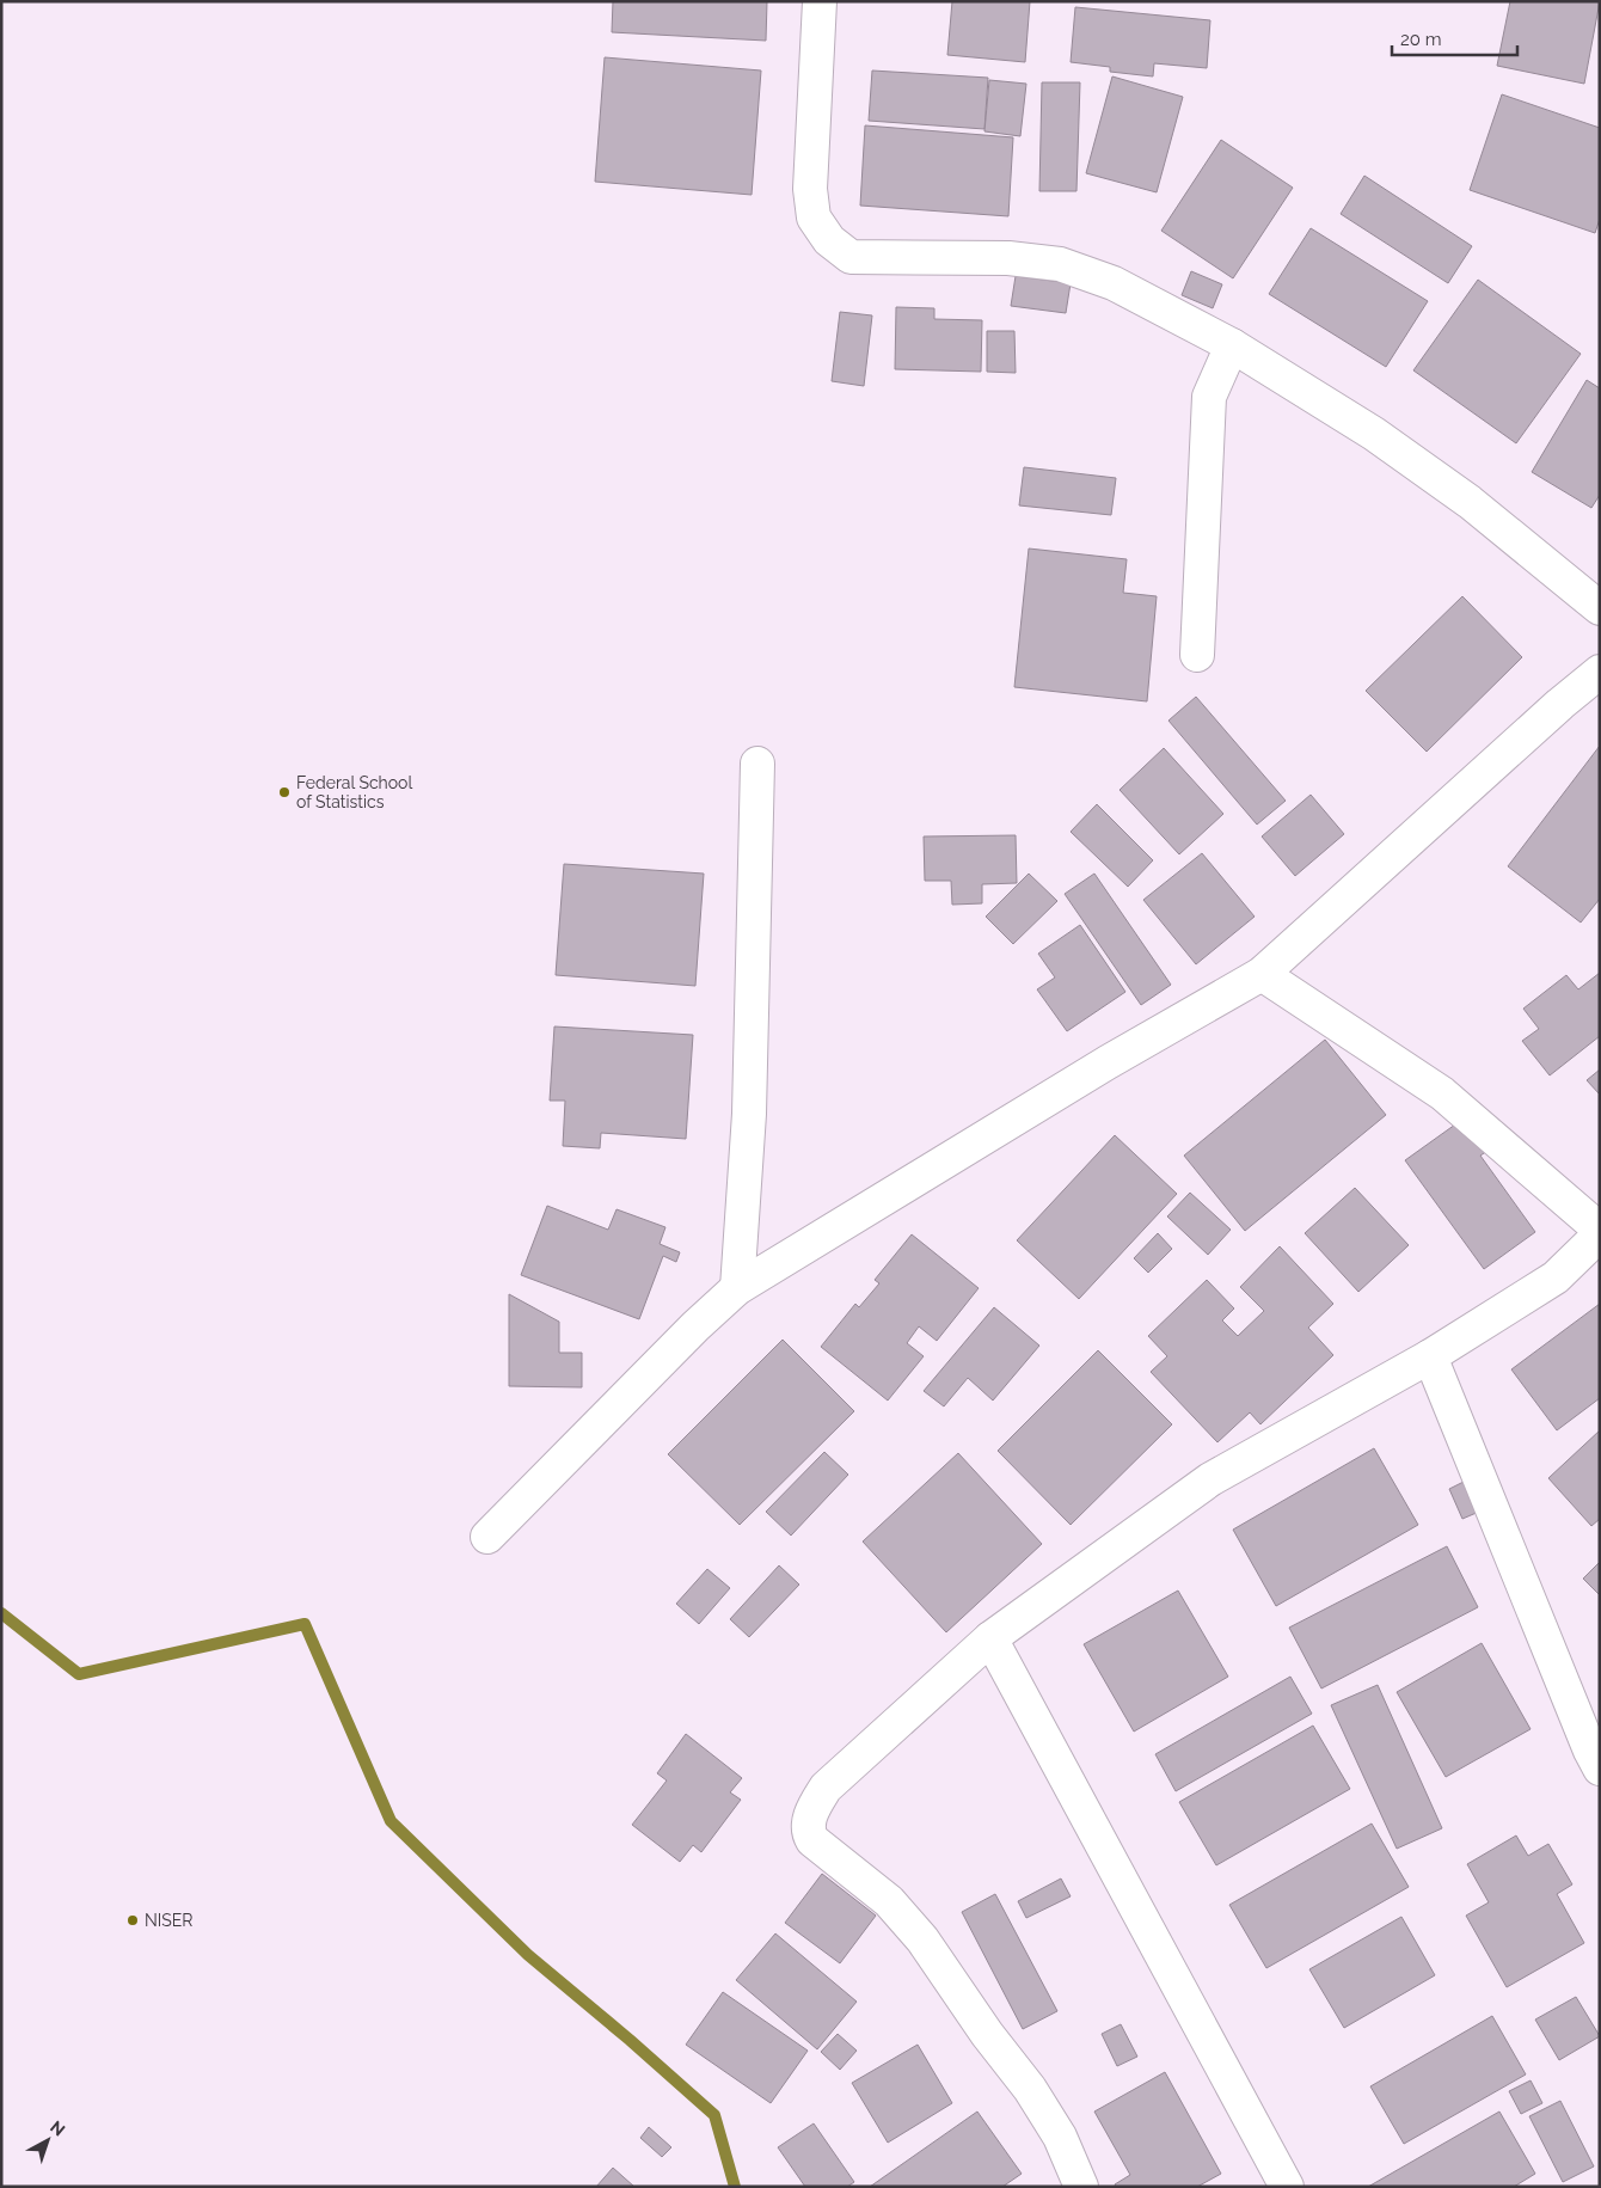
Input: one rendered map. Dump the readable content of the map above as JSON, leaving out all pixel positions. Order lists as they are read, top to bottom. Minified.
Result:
{"places":["Federal School of Statistics","NISER"],"scale_bar":"20 m","north":"top right"}
